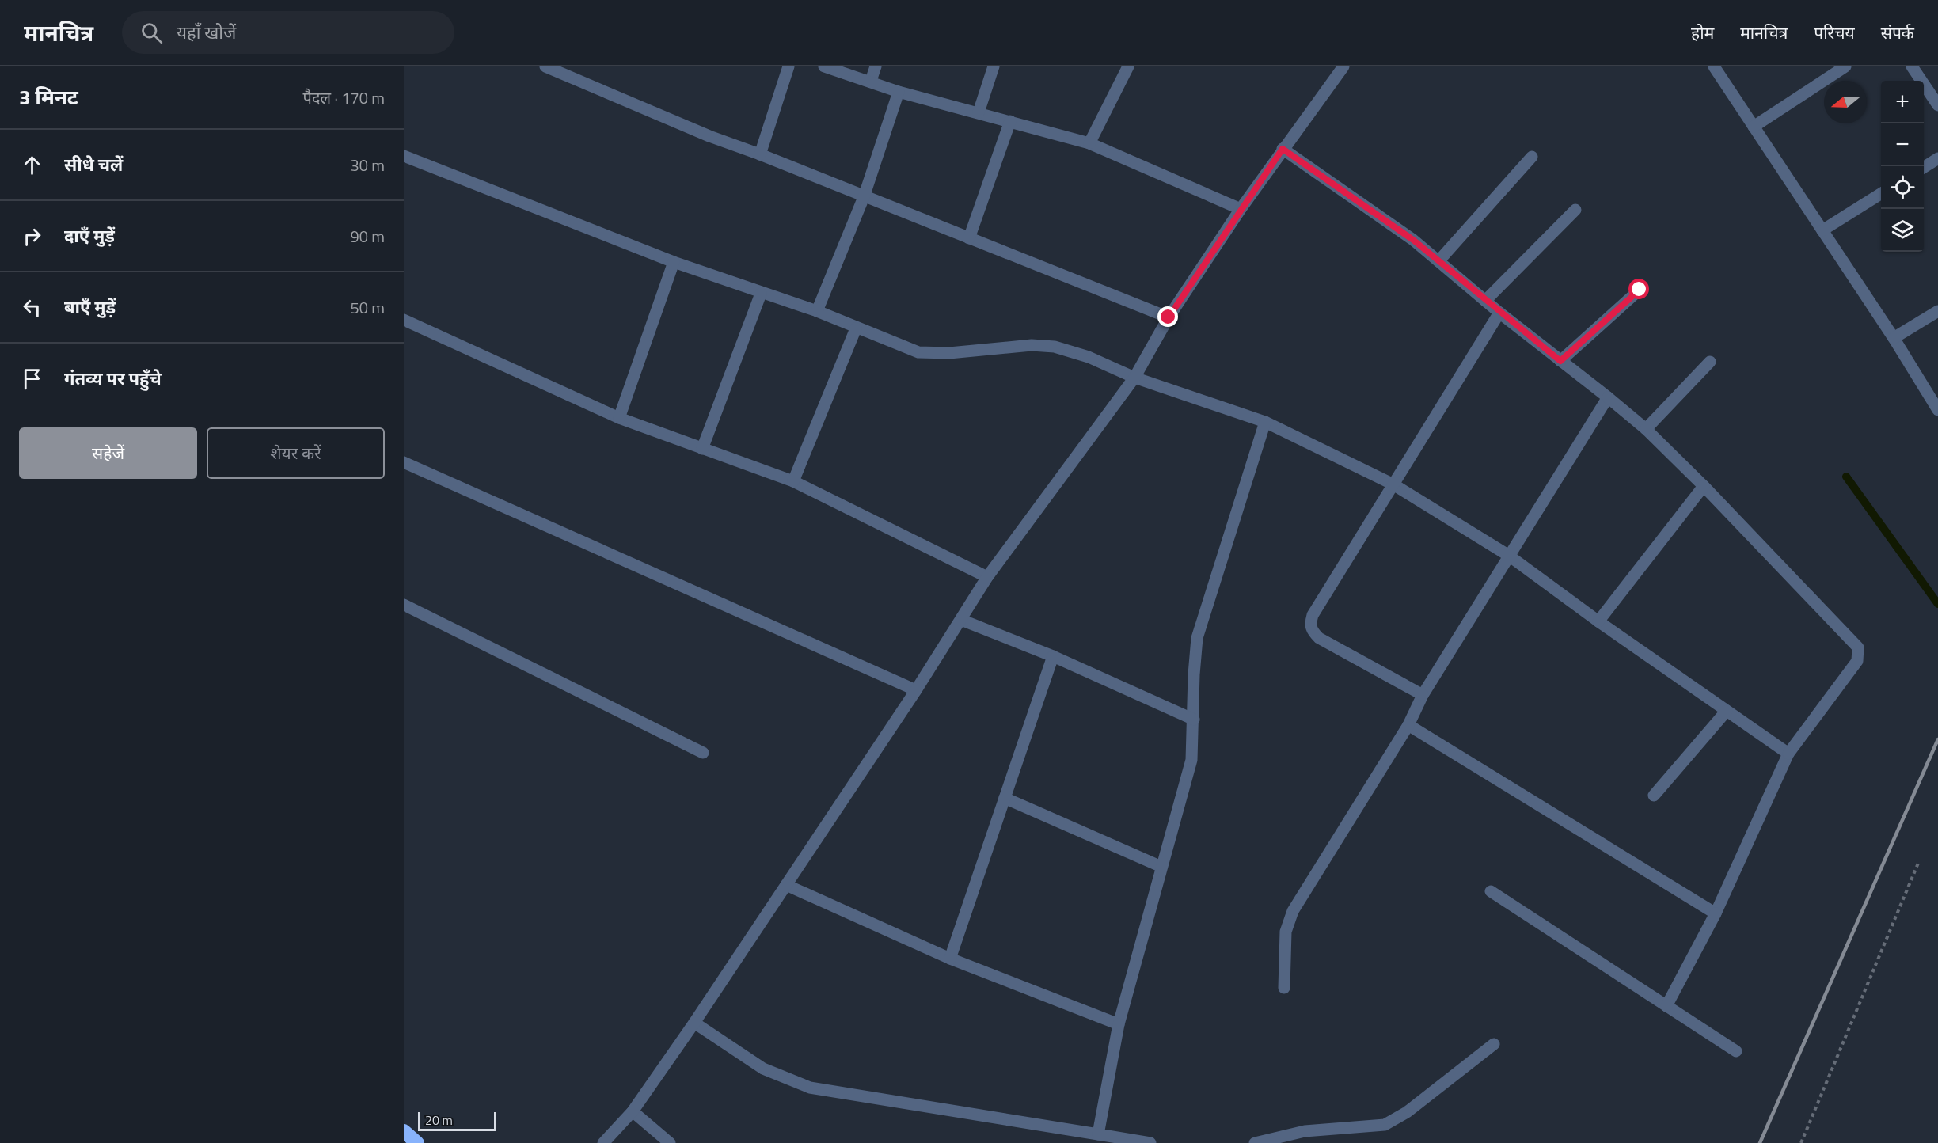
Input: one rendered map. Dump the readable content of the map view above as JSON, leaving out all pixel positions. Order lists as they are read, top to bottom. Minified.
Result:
{"scale_bar":"20 m","north":"left","page":{"header":"मानचित्र","search":"यहाँ खोजें","nav":["होम","मानचित्र","परिचय","संपर्क"],"heading":["3 मिनट","पैदल · 170 m"],"map_buttons":["+","−"],"list":[["सीधे चलें","30 m"],["दाएँ मुड़ें","90 m"],["बाएँ मुड़ें","50 m"],"गंतव्य पर पहुँचे"],"buttons":["सहेजें","शेयर करें"],"scale":"20 m"}}
